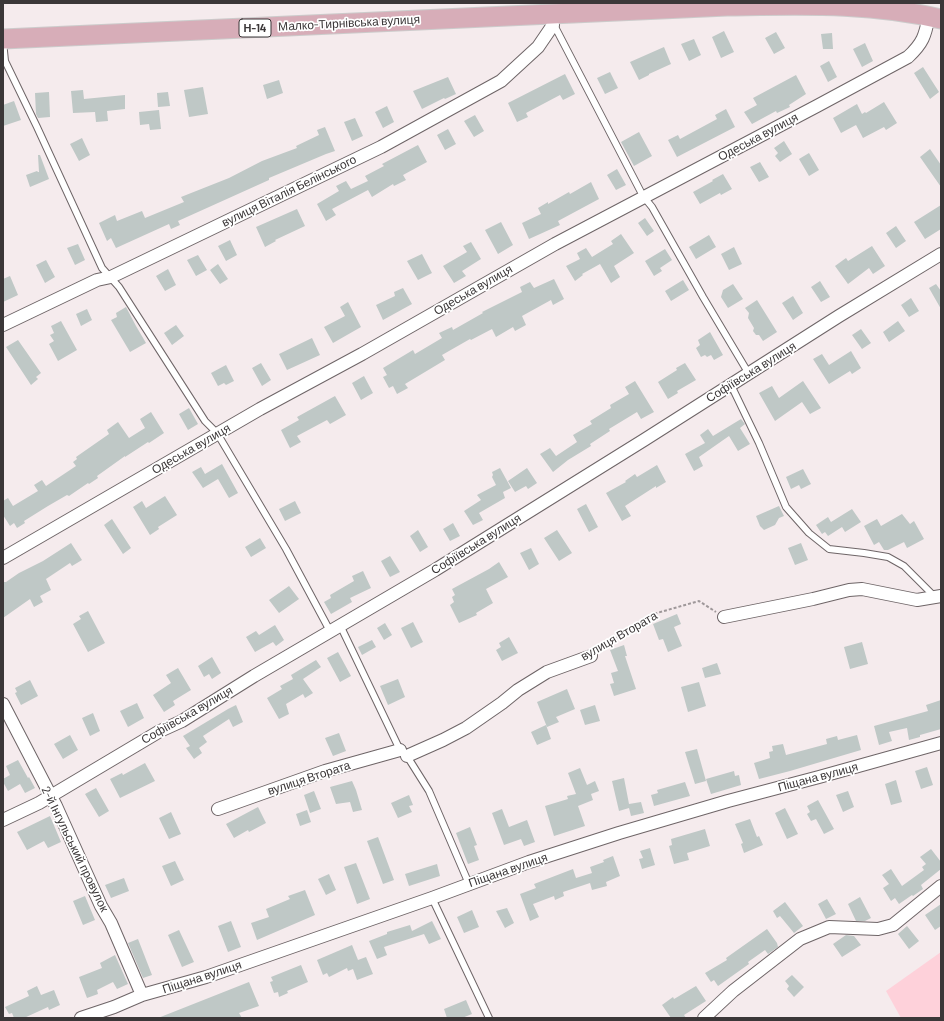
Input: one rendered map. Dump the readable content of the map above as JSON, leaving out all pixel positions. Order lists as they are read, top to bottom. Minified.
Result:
{"streets":{"main road":["Малко-Тирнівська вулиця","Н-14"],"street":["Одеська вулиця","вулиця Віталія Белінського","Софіївська вулиця","вулиця Втората","Піщана вулиця","2-й Інгульський провулок"]},"crossings":[["Малко-Тирнівська вулиця","Н-14"],["Малко-Тирнівська вулиця","вулиця Віталія Белінського"],["Н-14","Одеська вулиця"],["Н-14","вулиця Віталія Белінського"],["Софіївська вулиця","2-й Інгульський провулок"],["Піщана вулиця","2-й Інгульський провулок"]]}
